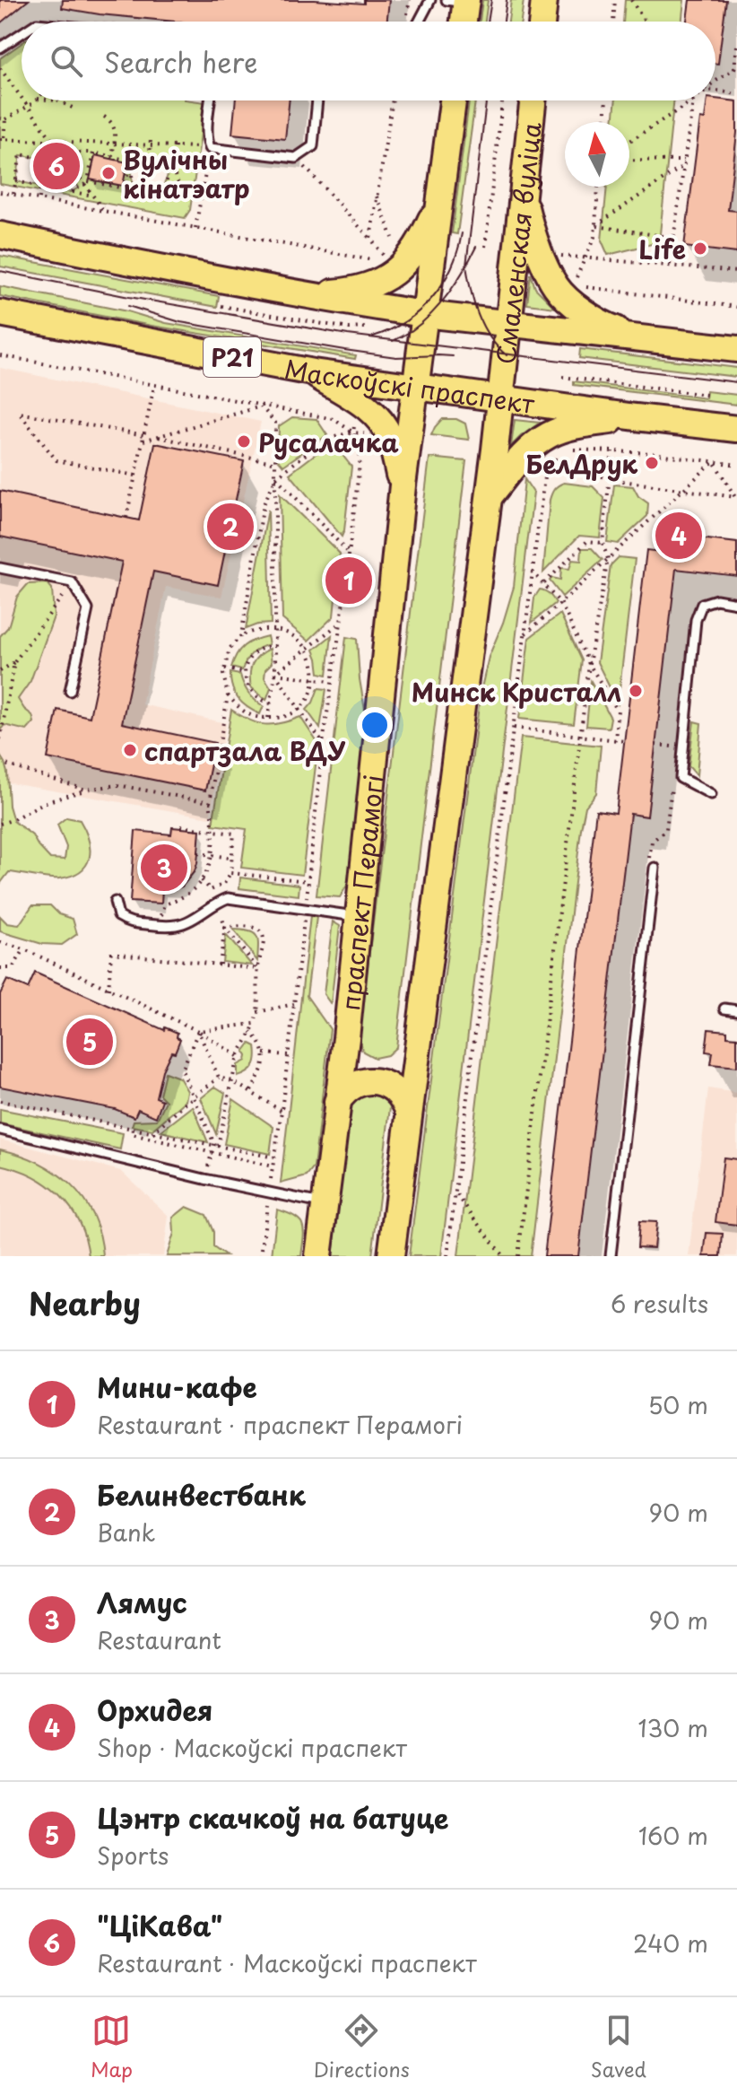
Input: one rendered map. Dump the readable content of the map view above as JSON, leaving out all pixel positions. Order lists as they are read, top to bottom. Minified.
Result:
{"streets":{"main road":["Смаленская вуліца","Р21","Маскоўскі праспект","праспект Перамогі"]},"crossings":[["Смаленская вуліца","Маскоўскі праспект"],["Маскоўскі праспект","праспект Перамогі"]],"places":["Вулічны кінатэатр","Life","Русалачка","БелДрук","Минск Кристалл","спартзала ВДУ"],"north":"top","page":{"search":"Search here","pins":["6","2","4","1","3","5"],"heading":["Nearby","6 results"],"list":[{"mark":"1","name":"Мини-кафе","note":"Restaurant · праспект Перамогі","value":"50 m"},{"mark":"2","name":"Белинвестбанк","note":"Bank","value":"90 m"},{"mark":"3","name":"Лямус","note":"Restaurant","value":"90 m"},{"mark":"4","name":"Орхидея","note":"Shop · Маскоўскі праспект","value":"130 m"},{"mark":"5","name":"Цэнтр скачкоў на батуце","note":"Sports","value":"160 m"},{"mark":"6","name":"\"ЦіКава\"","note":"Restaurant · Маскоўскі праспект","value":"240 m"}],"nav":["Map","Directions","Saved"]}}
